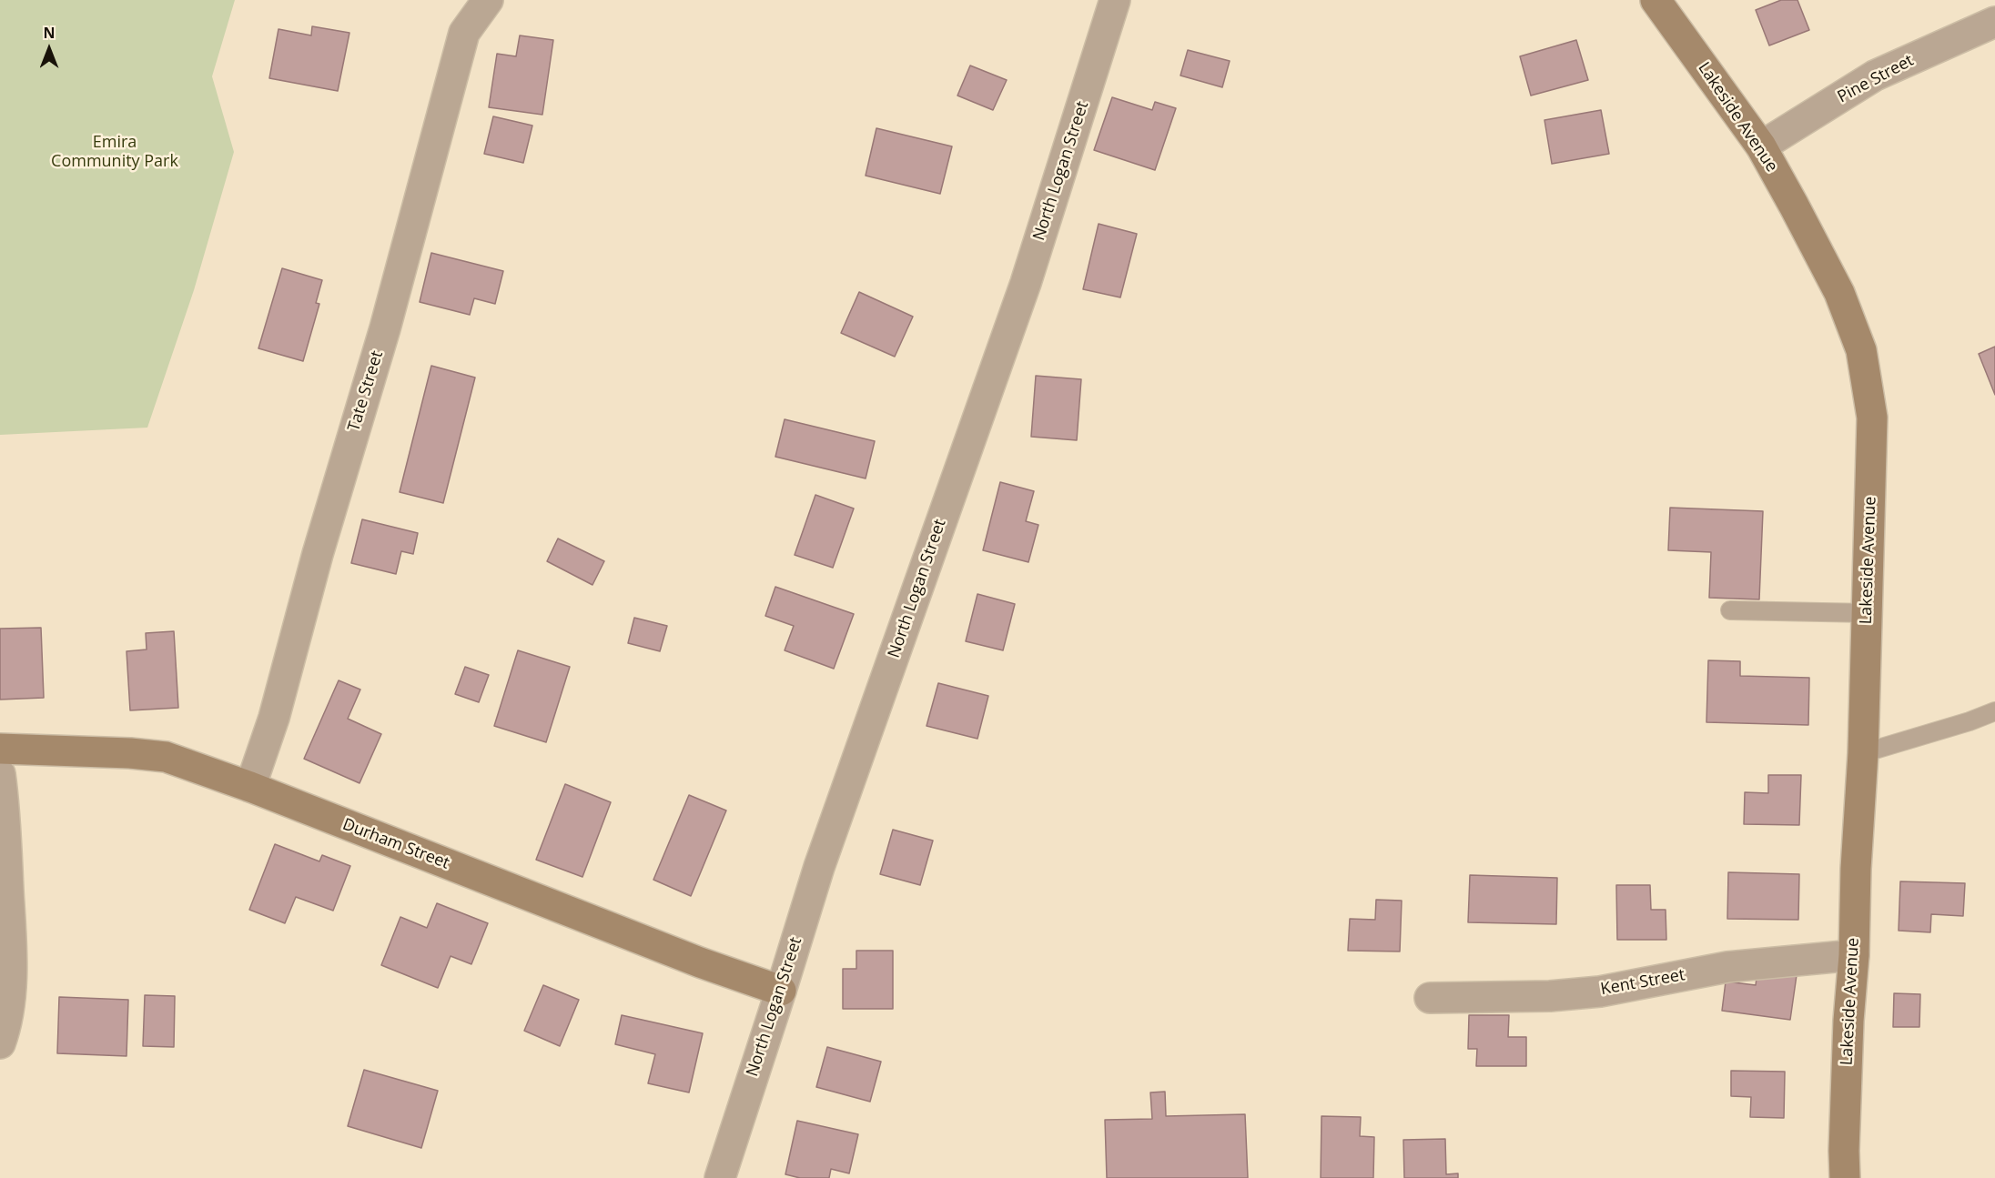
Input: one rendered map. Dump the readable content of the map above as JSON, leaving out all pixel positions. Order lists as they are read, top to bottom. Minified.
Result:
{"streets":{"street":["Pine Street","Lakeside Avenue","North Logan Street","Tate Street","Durham Street","Kent Street"]},"crossings":[["Pine Street","Lakeside Avenue"],["Lakeside Avenue","Kent Street"],["North Logan Street","Durham Street"],["Tate Street","Durham Street"]],"parks":["Emira Community Park"],"north":"top"}
